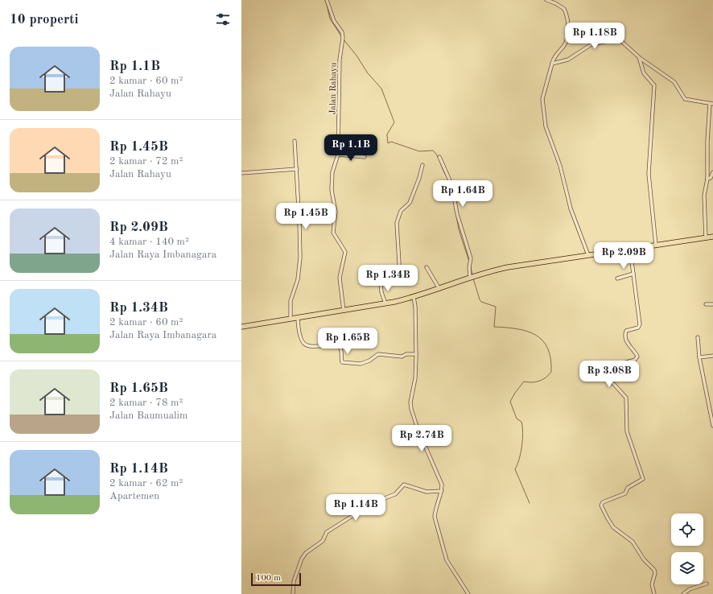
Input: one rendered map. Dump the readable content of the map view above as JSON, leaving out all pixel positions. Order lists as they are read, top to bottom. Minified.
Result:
{"streets":{"street":["Jalan Rahayu"]},"scale_bar":"100 m","page":{"heading":"10 properti","price":["Rp 1.18B","Rp 1.1B","Rp 1.64B","Rp 1.45B","Rp 2.09B","Rp 1.34B","Rp 1.65B","Rp 3.08B","Rp 2.74B","Rp 1.14B"],"list":[{"name":"Rp 1.1B","note":"2 kamar · 60 m² · Jalan Rahayu"},{"name":"Rp 1.45B","note":"2 kamar · 72 m² · Jalan Rahayu"},{"name":"Rp 2.09B","note":"4 kamar · 140 m² · Jalan Raya Imbanagara"},{"name":"Rp 1.34B","note":"2 kamar · 60 m² · Jalan Raya Imbanagara"},{"name":"Rp 1.65B","note":"2 kamar · 78 m² · Jalan Baumualim"},{"name":"Rp 1.14B","note":"2 kamar · 62 m² · Apartemen"}],"scale":"100 m"}}
